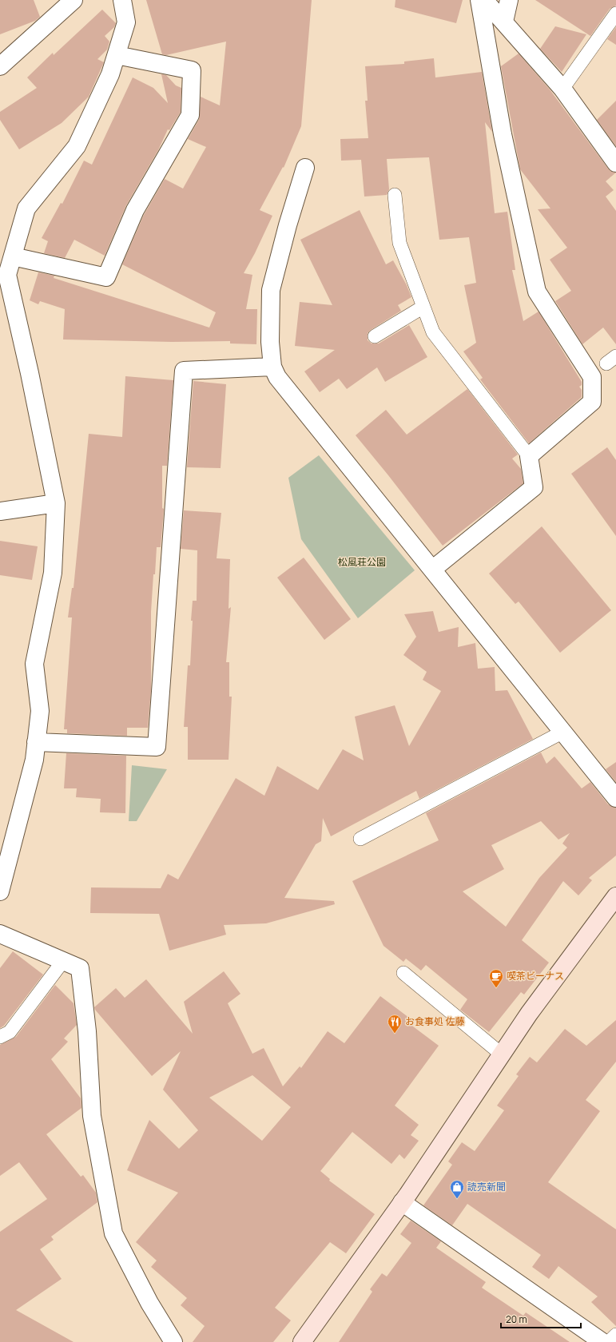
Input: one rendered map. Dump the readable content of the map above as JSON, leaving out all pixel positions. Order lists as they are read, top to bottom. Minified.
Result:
{"parks":["松風荘公園"],"places":{"cafe":["喫茶ビーナス"],"restaurant":["お食事処 佐藤"],"shop":["読売新聞"]},"scale_bar":"20 m"}
